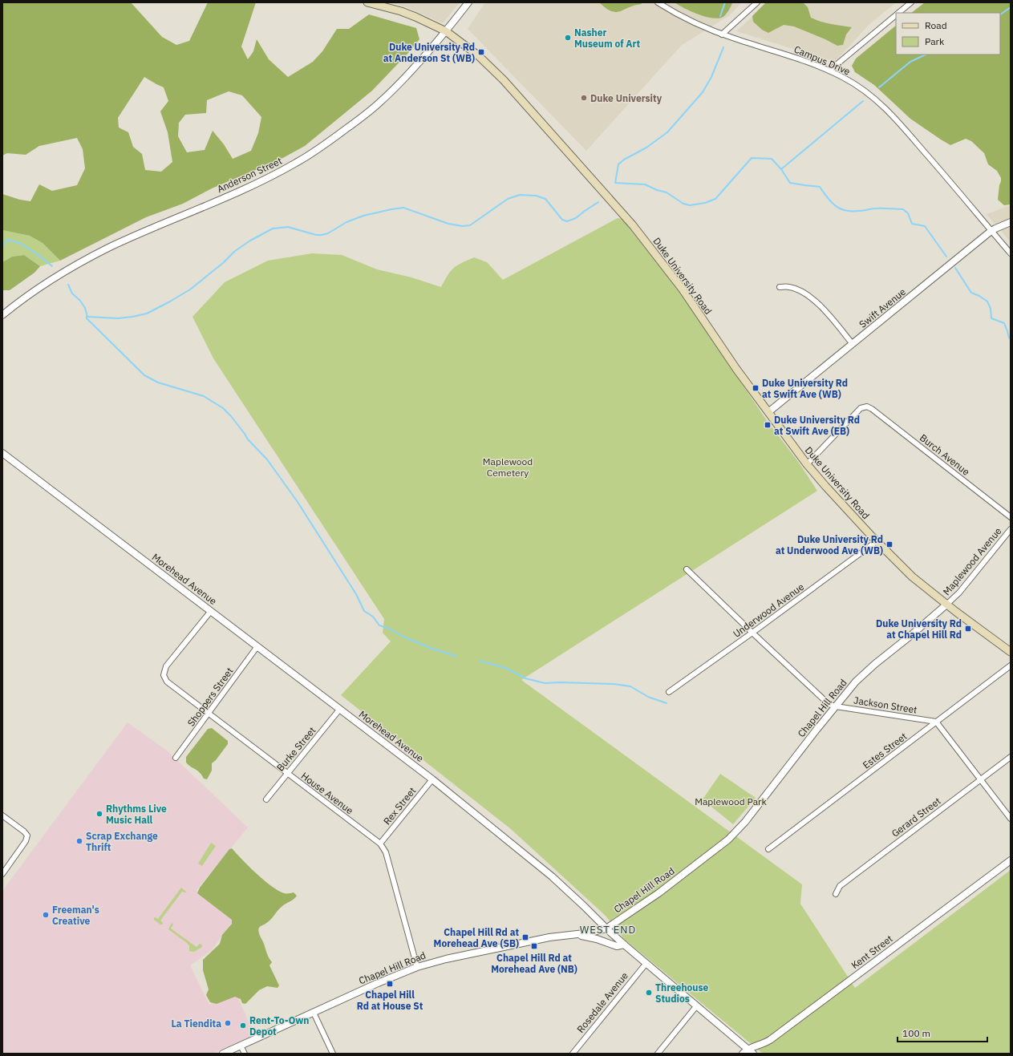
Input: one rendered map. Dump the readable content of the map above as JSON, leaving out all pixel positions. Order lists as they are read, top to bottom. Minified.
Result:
{"streets":{"main road":["Duke University Road"],"street":["Campus Drive","Anderson Street","Swift Avenue","Burch Avenue","Maplewood Avenue","Morehead Avenue","Underwood Avenue","Shoppers Street","Jackson Street","Chapel Hill Road","Burke Street","Estes Street","House Avenue","Rex Street","Gerard Street","Kent Street","Rosedale Avenue"]},"crossings":[["Campus Drive","Swift Avenue"],["Anderson Street","Duke University Road"],["Duke University Road","Swift Avenue"],["Duke University Road","Burch Avenue"],["Duke University Road","Maplewood Avenue"],["Duke University Road","Underwood Avenue"],["Duke University Road","Chapel Hill Road"],["Maplewood Avenue","Chapel Hill Road"],["Morehead Avenue","Shoppers Street"],["Morehead Avenue","Chapel Hill Road"],["Morehead Avenue","Burke Street"],["Morehead Avenue","House Avenue"],["Morehead Avenue","Rex Street"],["Morehead Avenue","Kent Street"],["Morehead Avenue","Rosedale Avenue"],["Underwood Avenue","Jackson Street"],["Shoppers Street","House Avenue"],["Jackson Street","Chapel Hill Road"],["Jackson Street","Estes Street"],["Chapel Hill Road","House Avenue"],["Burke Street","House Avenue"],["House Avenue","Rex Street"]],"districts":["WEST END"],"parks":["Maplewood Cemetery","Maplewood Park"],"places":{"other":["Nasher Museum of Art","Duke University","Rhythms Live Music Hall","Scrap Exchange Thrift","Freeman's Creative","Threehouse Studios","La Tiendita","Rent-To-Own Depot"],"transit":["Duke University Rd at Anderson St (WB)","Duke University Rd at Swift Ave (WB)","Duke University Rd at Swift Ave (EB)","Duke University Rd at Underwood Ave (WB)","Duke University Rd at Chapel Hill Rd","Chapel Hill Rd at Morehead Ave (SB)","Chapel Hill Rd at Morehead Ave (NB)","Chapel Hill Rd at House St"]},"legend":["Road","Park"],"scale_bar":"100 m"}
